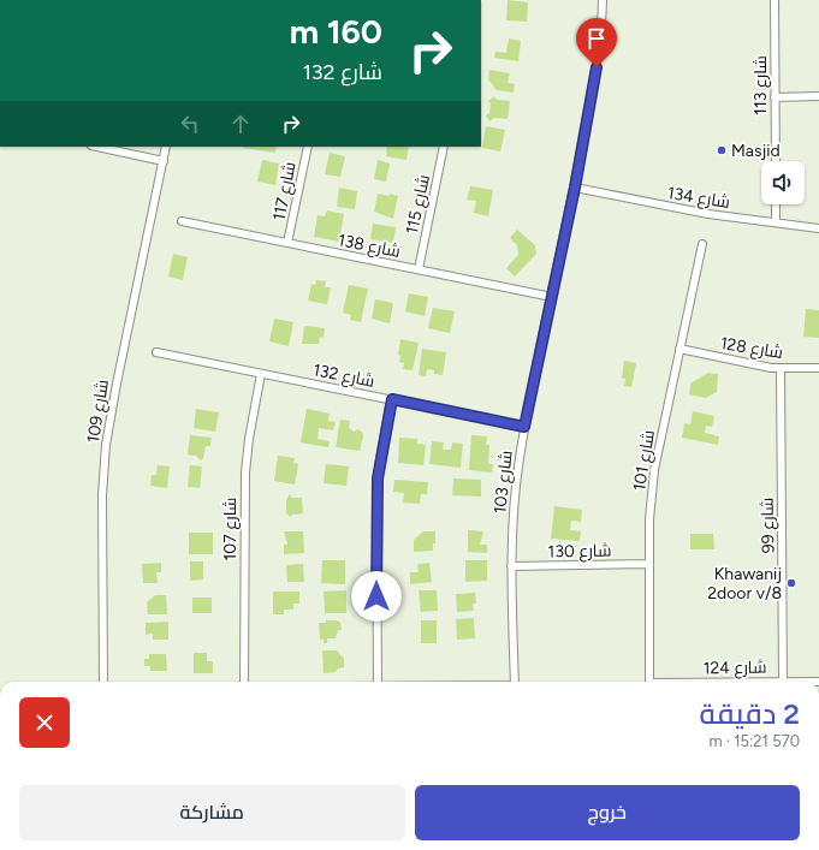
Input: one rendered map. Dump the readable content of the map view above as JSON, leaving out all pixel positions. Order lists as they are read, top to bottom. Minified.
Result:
{"streets":{"street":["شارع 113","شارع 117","شارع 134","شارع 115","شارع 138","شارع 128","شارع 132","شارع 109","شارع 101","شارع 103","شارع 99","شارع 107","شارع 130","شارع 124"]},"crossings":[["شارع 117","شارع 138"],["شارع 134","شارع 103"],["شارع 115","شارع 138"],["شارع 138","شارع 103"],["شارع 128","شارع 101"],["شارع 128","شارع 99"],["شارع 132","شارع 103"],["شارع 132","شارع 107"],["شارع 101","شارع 130"],["شارع 103","شارع 130"],["شارع 99","شارع 124"]],"places":["Masjid","Khawanij 2door v/8"],"page":{"turn":["160 m","شارع 132"],"heading":["2 دقيقة","570 m · 15:21"],"buttons":["خروج","مشاركة"]}}
